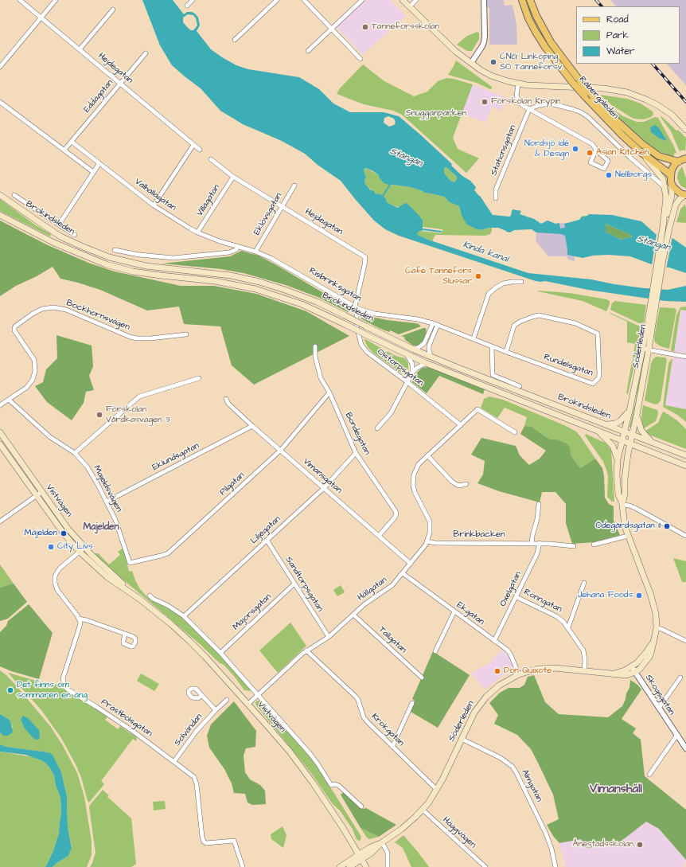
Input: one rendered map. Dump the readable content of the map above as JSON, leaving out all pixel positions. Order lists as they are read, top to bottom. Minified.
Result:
{"streets":{"main road":["Råbergaleden","Brokindsleden","Söderleden","Vistvägen"],"street":["Hejdegatan","Eddagatan","Stationsgatan","Valhallagatan","Villagatan","Eklövsgatan","Risbrinksgatan","Bockhornsvägen","Rundelsgatan","Olstorpsgatan","Bondegatan","Eklundsgatan","Vimansgatan","Pilgatan","Majeldsvägen","Liljegatan","Brinkbacken","Sandtorpsgatan","Hällgatan","Oxelgatan","Rönngatan","Majorsgatan","Ekgatan","Tallgatan","Skogsgatan","Prästbolsgatan","Solvändan","Krokgatan","Almgatan","Häggvägen"]},"crossings":[["Hejdegatan","Eddagatan"],["Hejdegatan","Villagatan"],["Hejdegatan","Eklövsgatan"],["Hejdegatan","Olstorpsgatan"],["Eddagatan","Valhallagatan"],["Råbergaleden","Söderleden"],["Valhallagatan","Villagatan"],["Valhallagatan","Risbrinksgatan"],["Eklövsgatan","Risbrinksgatan"],["Brokindsleden","Söderleden"],["Risbrinksgatan","Rundelsgatan"],["Risbrinksgatan","Olstorpsgatan"],["Bockhornsvägen","Majeldsvägen"],["Söderleden","Vistvägen"],["Söderleden","Rönngatan"],["Söderleden","Ekgatan"],["Söderleden","Skogsgatan"],["Söderleden","Krokgatan"],["Söderleden","Almgatan"],["Söderleden","Häggvägen"],["Olstorpsgatan","Hällgatan"],["Bondegatan","Vimansgatan"],["Bondegatan","Pilgatan"],["Bondegatan","Liljegatan"],["Eklundsgatan","Vimansgatan"],["Eklundsgatan","Majeldsvägen"],["Vimansgatan","Pilgatan"],["Vimansgatan","Liljegatan"],["Vimansgatan","Hällgatan"],["Pilgatan","Majeldsvägen"],["Vistvägen","Liljegatan"],["Vistvägen","Hällgatan"],["Vistvägen","Majorsgatan"],["Liljegatan","Sandtorpsgatan"],["Brinkbacken","Hällgatan"],["Brinkbacken","Oxelgatan"],["Sandtorpsgatan","Hällgatan"],["Sandtorpsgatan","Majorsgatan"],["Hällgatan","Ekgatan"],["Hällgatan","Tallgatan"],["Hällgatan","Krokgatan"],["Oxelgatan","Rönngatan"],["Oxelgatan","Ekgatan"],["Prästbolsgatan","Solvändan"]],"districts":["Majelden","Vimanshäll"],"water":["Stångån","Kinda kanal"],"parks":["Snugganparken"],"places":["Tanneforsskolan","CNG Linköping SO Tanneforsv.","Förskolan Krypin","Nordsjö Idé & Design","Asian Kitchen","Nellborgs","Café Tannefors Slussar","Förskolan Vårdkasvägen 3","Ödegårdsgatan 11","Majelden","City Livs","Jehana Foods","Don Quixote","Det finns om sommaren en äng","Ånestadsskolan"],"legend":["Road","Park","Water"]}
